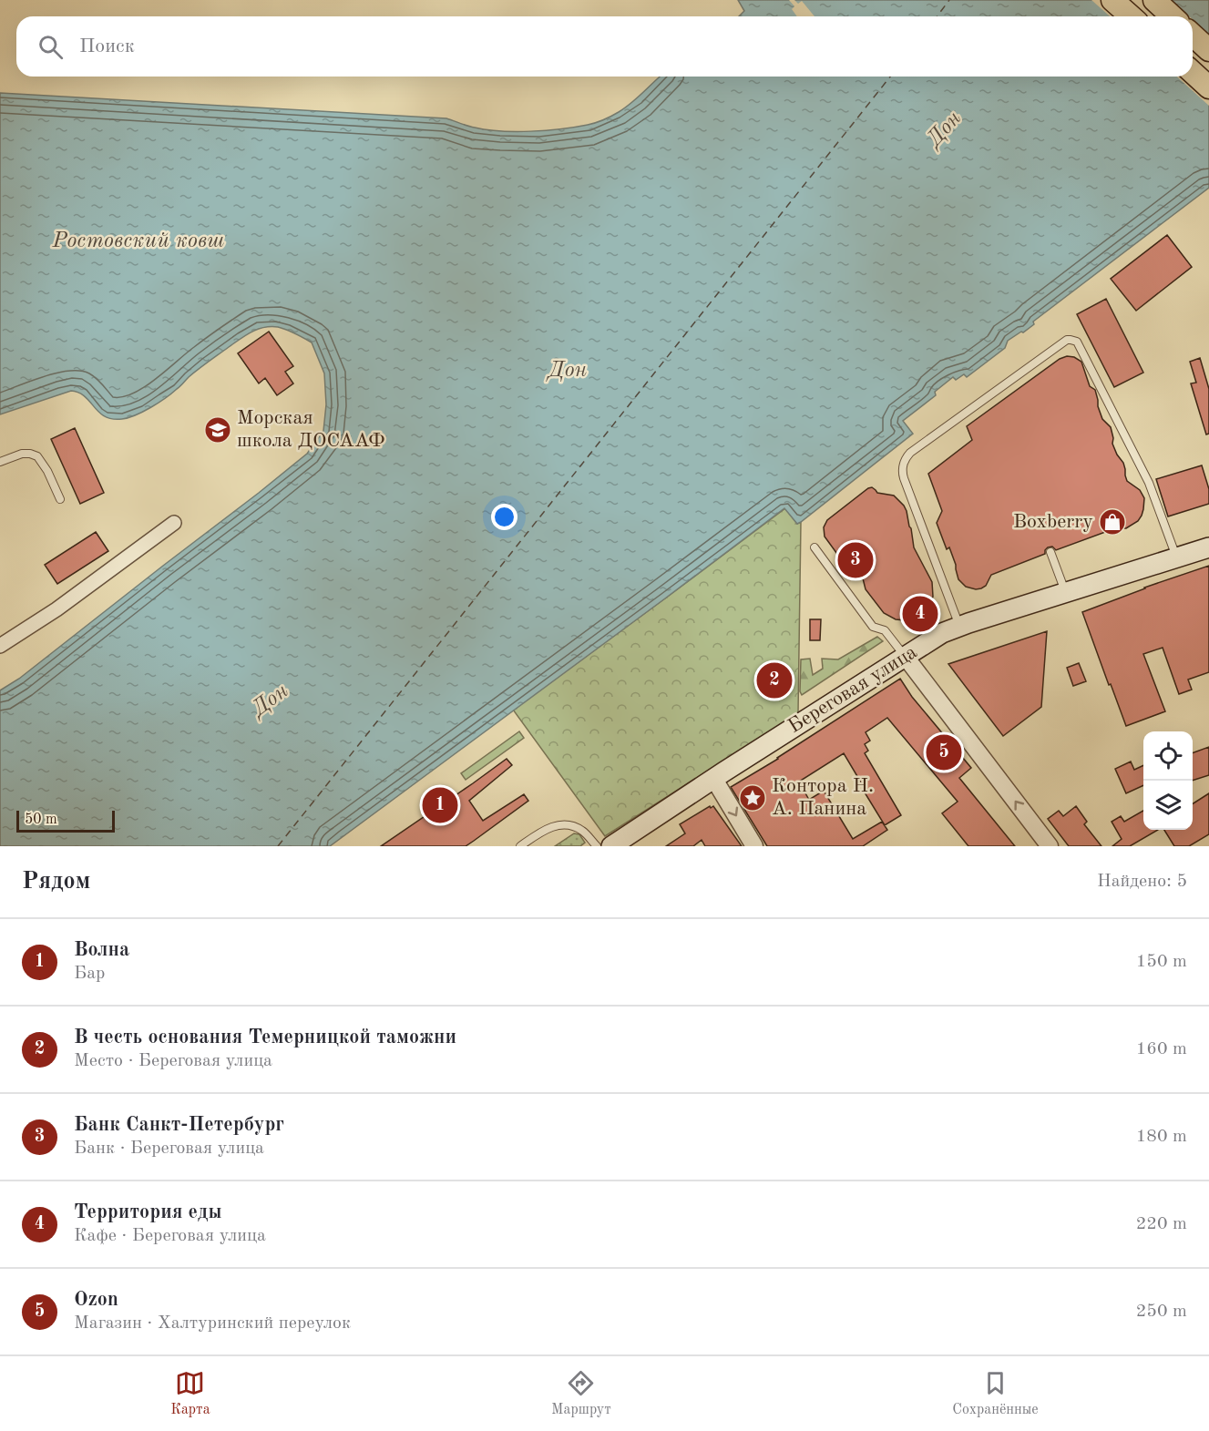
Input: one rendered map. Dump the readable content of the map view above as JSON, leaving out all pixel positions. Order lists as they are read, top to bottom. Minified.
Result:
{"streets":{"main road":["Береговая улица"]},"water":["Дон","Ростовский ковш"],"places":{"school or university":["Морская школа ДОСААФ"],"shop":["Boxberry"],"place":["Контора Н. А. Панина"]},"scale_bar":"50 m","page":{"search":"Поиск","pins":["3","4","2","5","1"],"scale":"50 m","heading":["Рядом","Найдено: 5"],"list":[{"mark":"1","name":"Волна","note":"Бар","value":"150 m"},{"mark":"2","name":"В честь основания Темерницкой таможни","note":"Место · Береговая улица","value":"160 m"},{"mark":"3","name":"Банк Санкт-Петербург","note":"Банк · Береговая улица","value":"180 m"},{"mark":"4","name":"Территория еды","note":"Кафе · Береговая улица","value":"220 m"},{"mark":"5","name":"Ozon","note":"Магазин · Халтуринский переулок","value":"250 m"}],"nav":["Карта","Маршрут","Сохранённые"]}}
